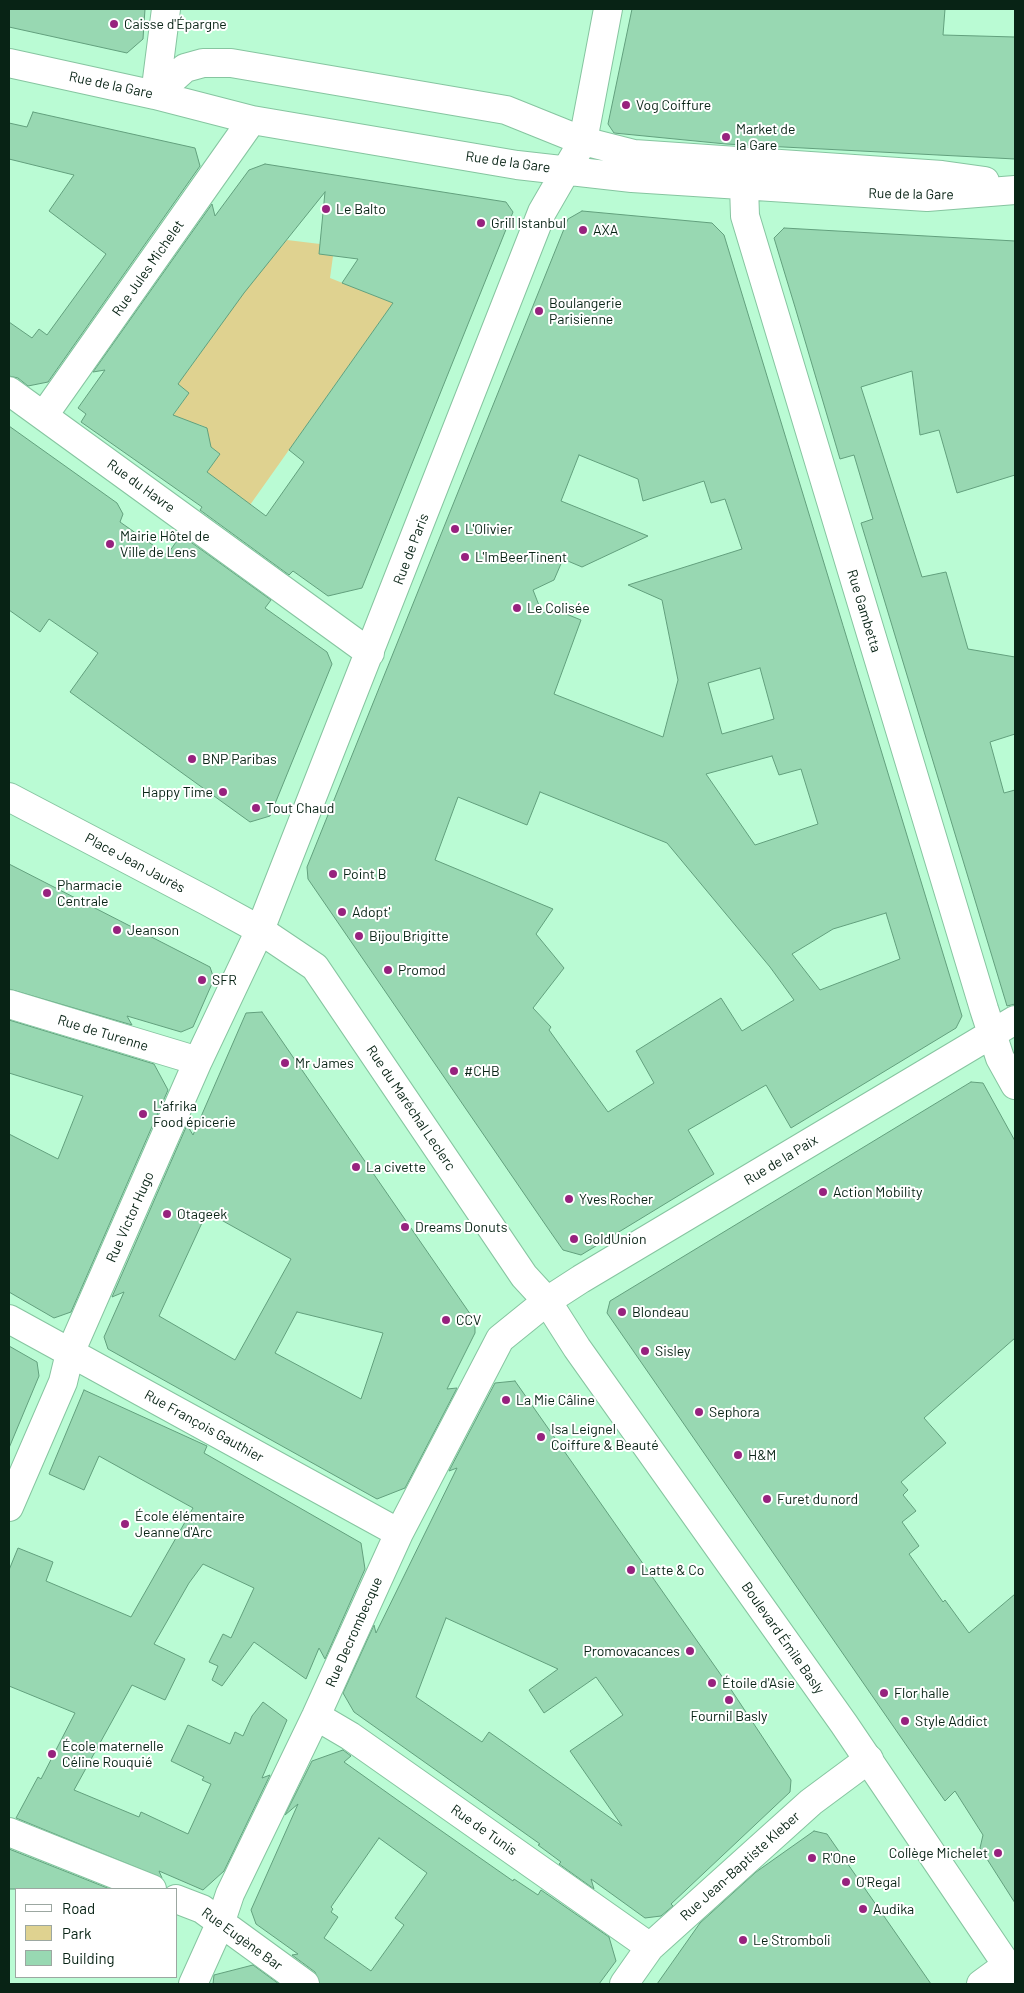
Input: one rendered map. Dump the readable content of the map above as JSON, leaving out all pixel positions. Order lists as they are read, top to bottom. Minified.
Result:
{"streets":{"street":["Rue de la Gare","Rue Jules Michelet","Rue du Havre","Rue de Paris","Rue Gambetta","Place Jean Jaurès","Rue de Turenne","Rue du Maréchal Leclerc","Rue de la Paix","Rue Victor Hugo","Rue François Gauthier","Rue Decrombecque","Boulevard Émile Basly","Rue de Tunis","Rue Jean-Baptiste Kleber","Rue Eugène Bar"]},"crossings":[["Rue de la Gare","Rue Jules Michelet"],["Rue de la Gare","Rue de Paris"],["Rue de la Gare","Rue Gambetta"],["Rue Jules Michelet","Rue du Havre"],["Rue du Havre","Rue de Paris"],["Rue de Paris","Place Jean Jaurès"],["Rue de Paris","Rue du Maréchal Leclerc"],["Rue de Paris","Rue Victor Hugo"],["Rue Gambetta","Rue de la Paix"],["Place Jean Jaurès","Rue du Maréchal Leclerc"],["Place Jean Jaurès","Rue Victor Hugo"],["Rue de Turenne","Rue Victor Hugo"],["Rue du Maréchal Leclerc","Rue de la Paix"],["Rue du Maréchal Leclerc","Rue Victor Hugo"],["Rue du Maréchal Leclerc","Rue Decrombecque"],["Rue du Maréchal Leclerc","Boulevard Émile Basly"],["Rue de la Paix","Rue Decrombecque"],["Rue de la Paix","Boulevard Émile Basly"],["Rue Victor Hugo","Rue François Gauthier"],["Rue François Gauthier","Rue Decrombecque"],["Rue Decrombecque","Boulevard Émile Basly"],["Rue Decrombecque","Rue de Tunis"],["Rue Decrombecque","Rue Eugène Bar"],["Boulevard Émile Basly","Rue Jean-Baptiste Kleber"],["Rue de Tunis","Rue Jean-Baptiste Kleber"]],"places":["Caisse d'Épargne","Vog Coiffure","Market de la Gare","Le Balto","Grill Istanbul","AXA","Boulangerie Parisienne","L'Olivier","Mairie Hôtel de Ville de Lens","L'ImBeerTinent","Le Colisée","BNP Paribas","Happy Time","Tout Chaud","Point B","Pharmacie Centrale","Adopt'","Jeanson","Bijou Brigitte","Promod","SFR","Mr James","#CHB","L'afrika Food épicerie","La civette","Action Mobility","Yves Rocher","Otageek","Dreams Donuts","GoldUnion","Blondeau","CCV","Sisley","La Mie Câline","Sephora","Isa Leignel Coiffure & Beauté","H&M","Furet du nord","École élémentaire Jeanne d'Arc","Latte & Co","Promovacances","Étoile d'Asie","Flor halle","Fournil Basly","Style Addict","École maternelle Céline Rouquié","Collège Michelet","R'One","O'Regal","Audika","Le Stromboli"],"legend":["Road","Park","Building"]}
